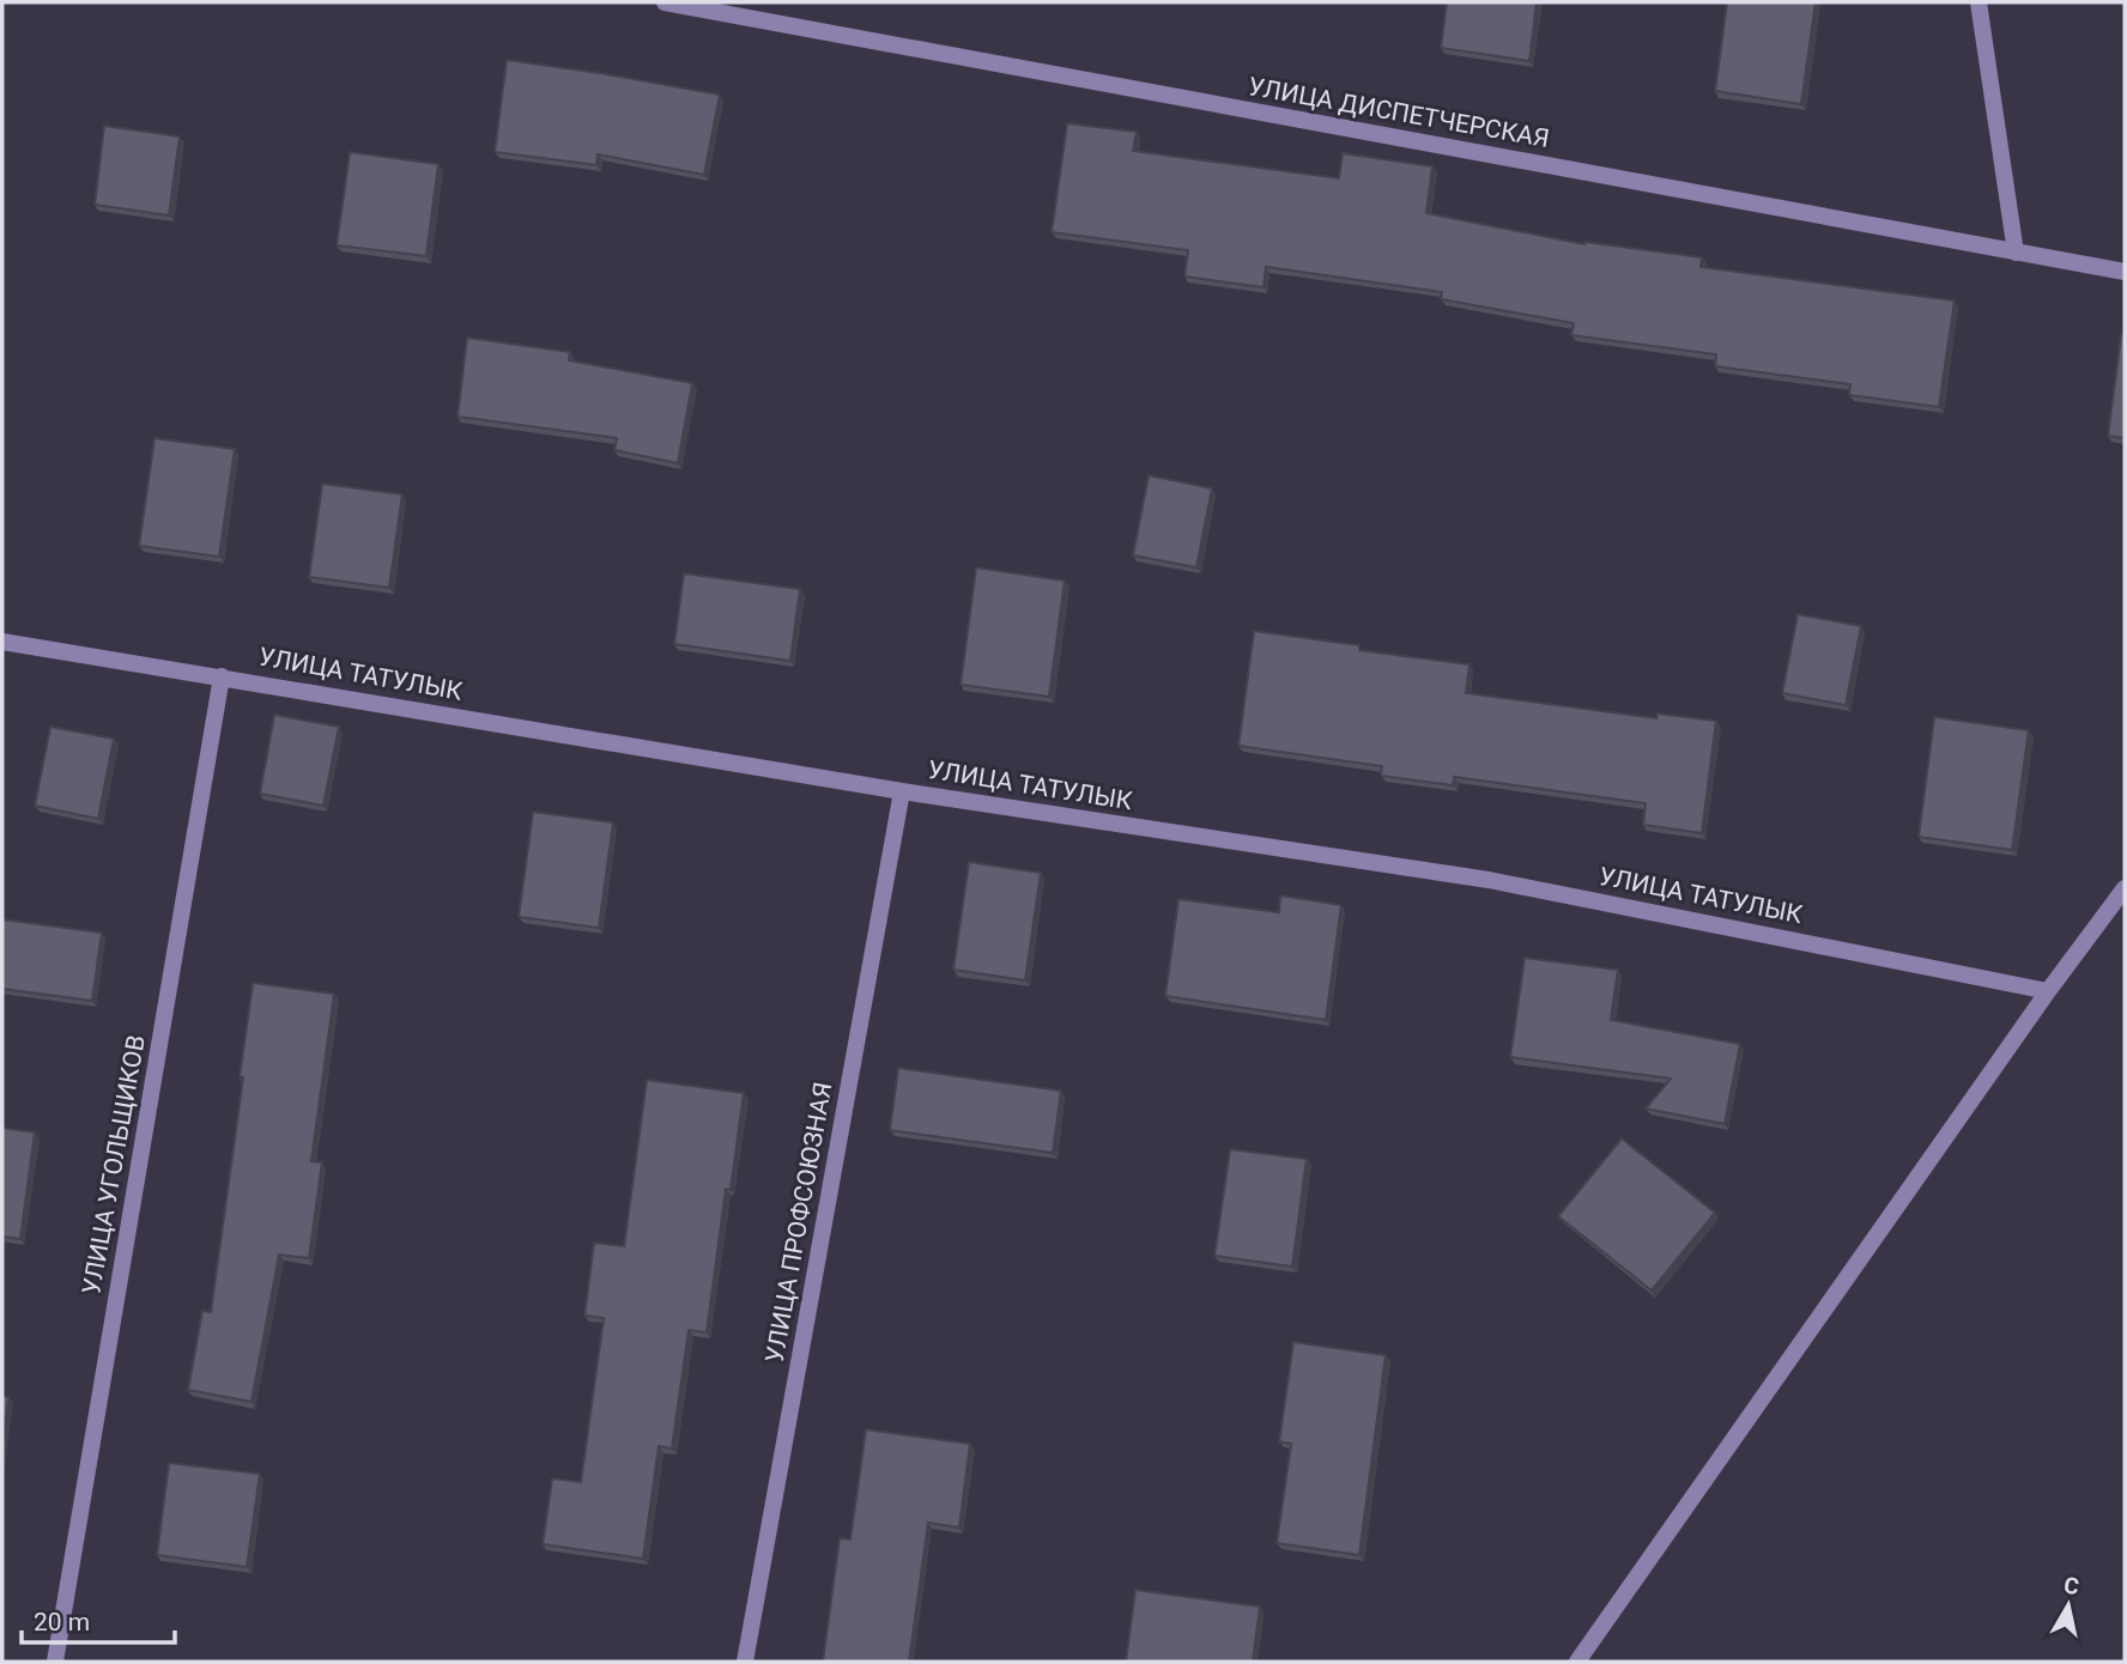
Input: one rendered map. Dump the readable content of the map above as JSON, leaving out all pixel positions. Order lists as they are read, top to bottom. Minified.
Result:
{"streets":{"street":["УЛИЦА ДИСПЕТЧЕРСКАЯ","УЛИЦА ТАТУЛЫК","УЛИЦА УГОЛЬЩИКОВ","УЛИЦА ПРОФСОЮЗНАЯ"]},"crossings":[["УЛИЦА ТАТУЛЫК","УЛИЦА УГОЛЬЩИКОВ"],["УЛИЦА ТАТУЛЫК","УЛИЦА ПРОФСОЮЗНАЯ"]],"scale_bar":"20 m","north":"top"}
